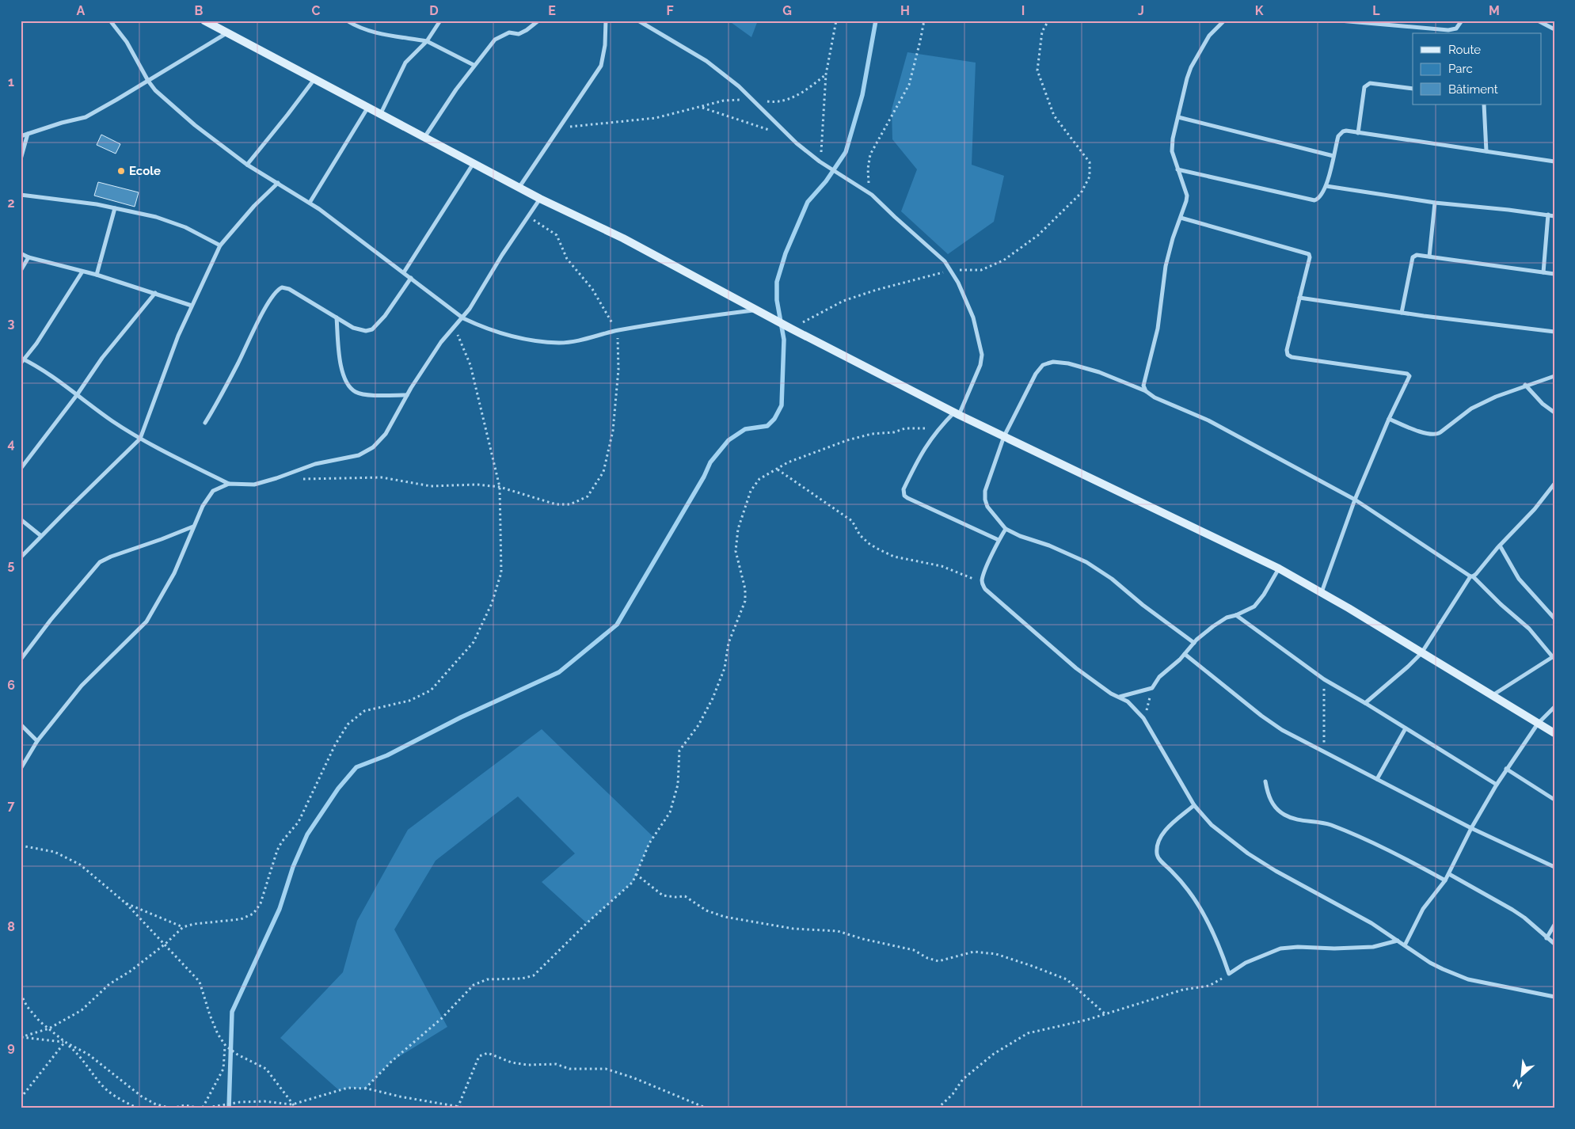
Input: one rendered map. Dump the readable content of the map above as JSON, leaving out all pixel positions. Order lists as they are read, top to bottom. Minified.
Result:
{"places":["Ecole"],"legend":["Route","Parc","Bâtiment"],"north":"bottom left","grid":{"columns":["A","B","C","D","E","F","G","H","I","J","K","L","M"],"rows":["1","2","3","4","5","6","7","8","9"]}}
